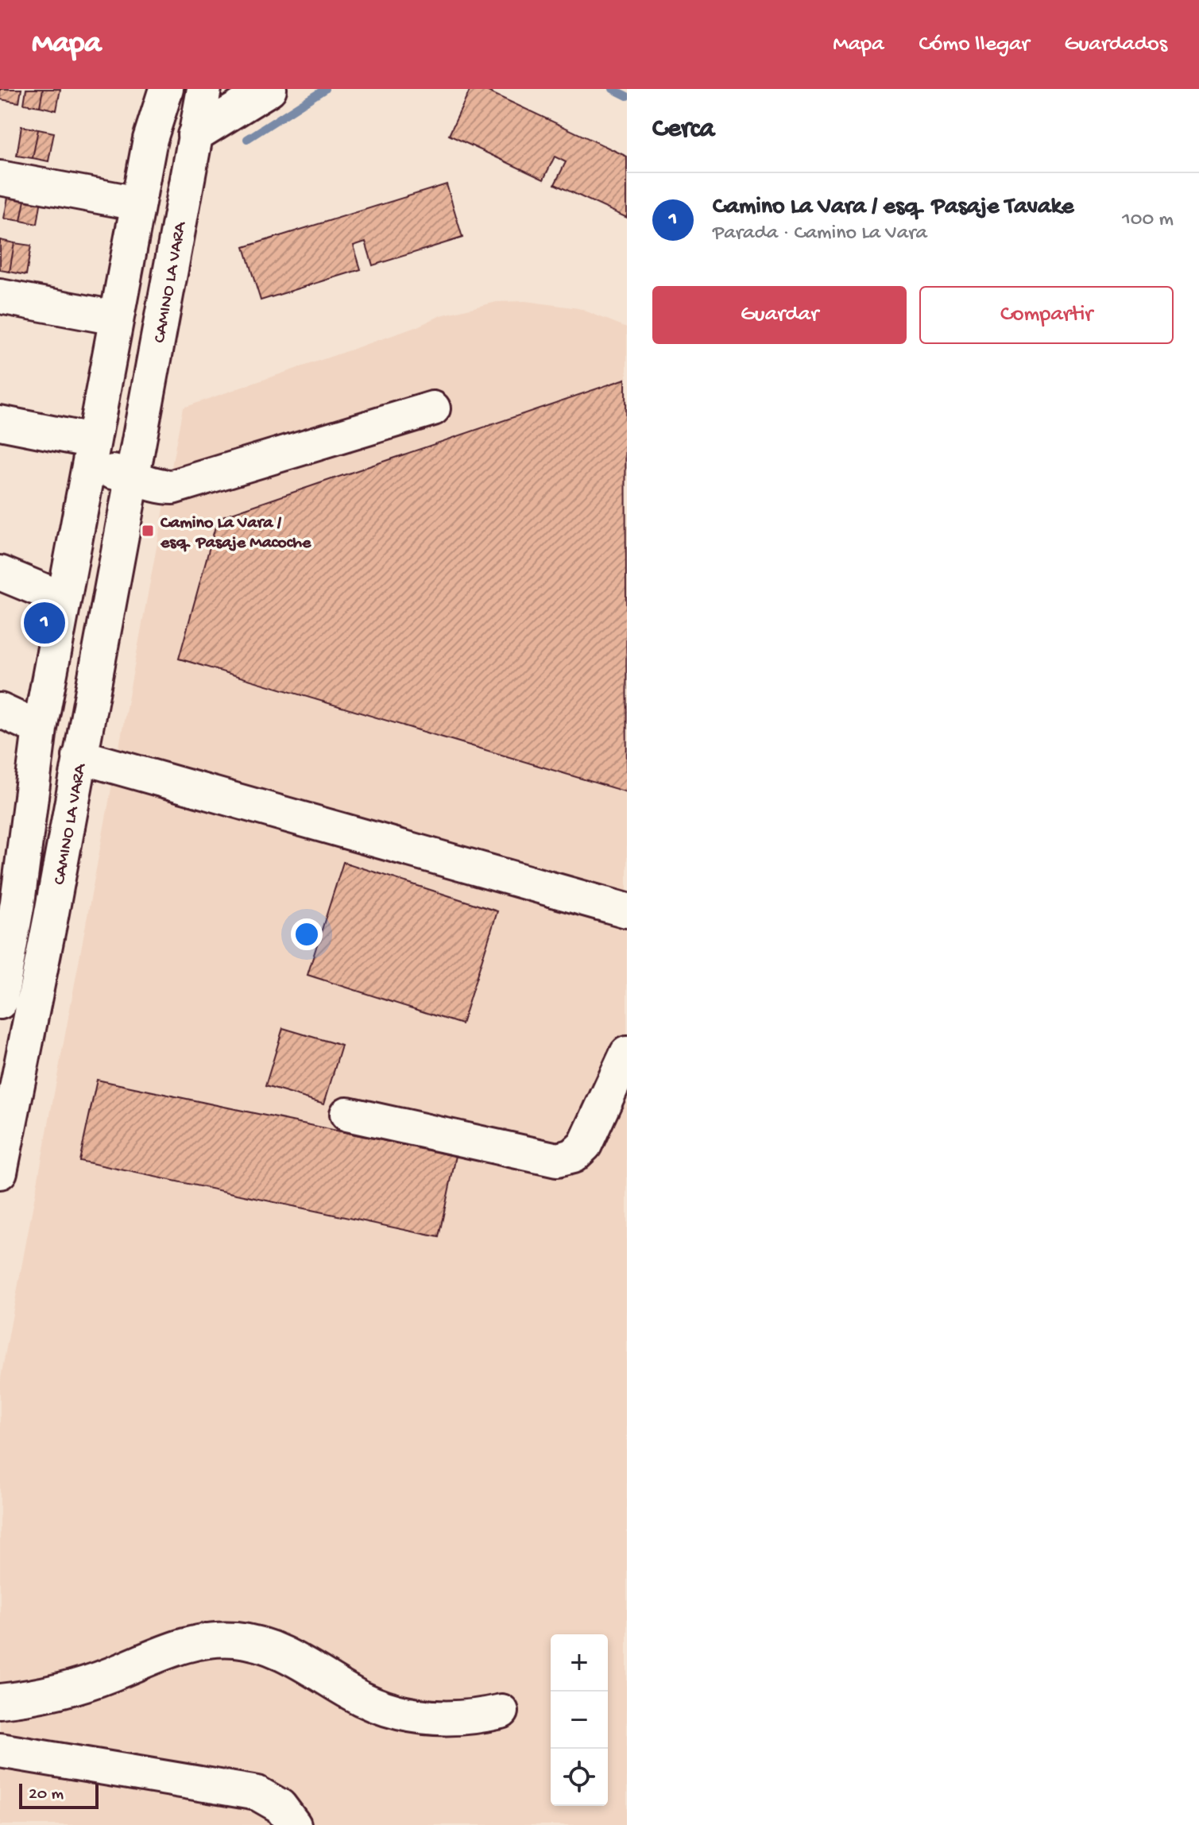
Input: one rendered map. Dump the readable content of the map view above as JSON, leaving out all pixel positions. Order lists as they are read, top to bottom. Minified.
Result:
{"streets":{"street":["CAMINO LA VARA"]},"places":{"transit":["Camino La Vara / esq. Pasaje Macoche"]},"scale_bar":"20 m","page":{"header":"Mapa","nav":["Mapa","Cómo llegar","Guardados"],"heading":"Cerca","list":[{"mark":"1","name":"Camino La Vara / esq. Pasaje Tavake","note":"Parada · Camino La Vara","value":"100 m"}],"buttons":["Guardar","Compartir"],"pins":"1","map_buttons":["+","−"],"scale":"20 m"}}
